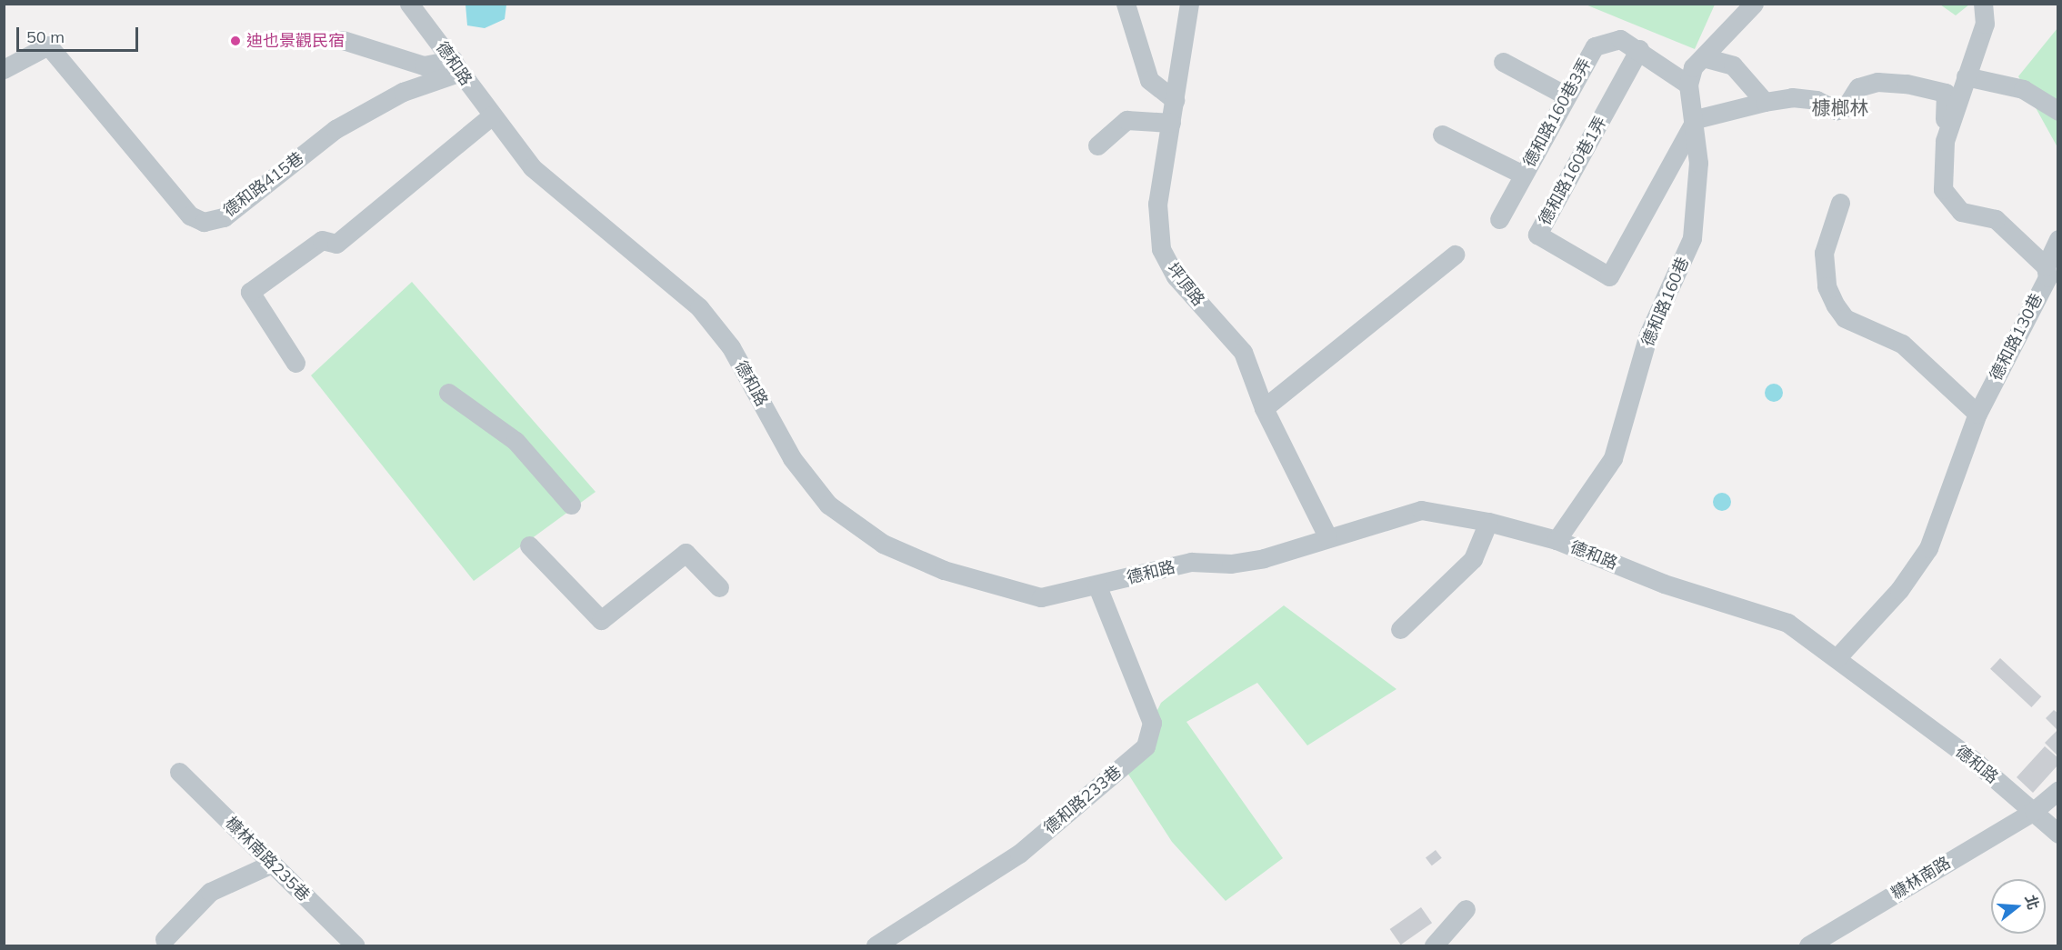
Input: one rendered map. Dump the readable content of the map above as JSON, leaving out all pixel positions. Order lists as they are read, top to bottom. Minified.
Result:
{"streets":{"street":["德和路","德和路160巷3弄","德和路160巷1弄","德和路415巷","坪頂路","德和路160巷","德和路130巷","德和路233巷","槺林南路235巷","糠林南路"]},"crossings":[["德和路","德和路415巷"],["德和路","坪頂路"],["德和路","德和路160巷"],["德和路","德和路130巷"],["德和路","德和路233巷"],["德和路","糠林南路"],["德和路160巷3弄","德和路160巷1弄"],["德和路160巷3弄","德和路160巷"],["德和路160巷1弄","德和路160巷"]],"districts":["槺榔林"],"places":["迪也景觀民宿"],"scale_bar":"50 m","north":"right"}
